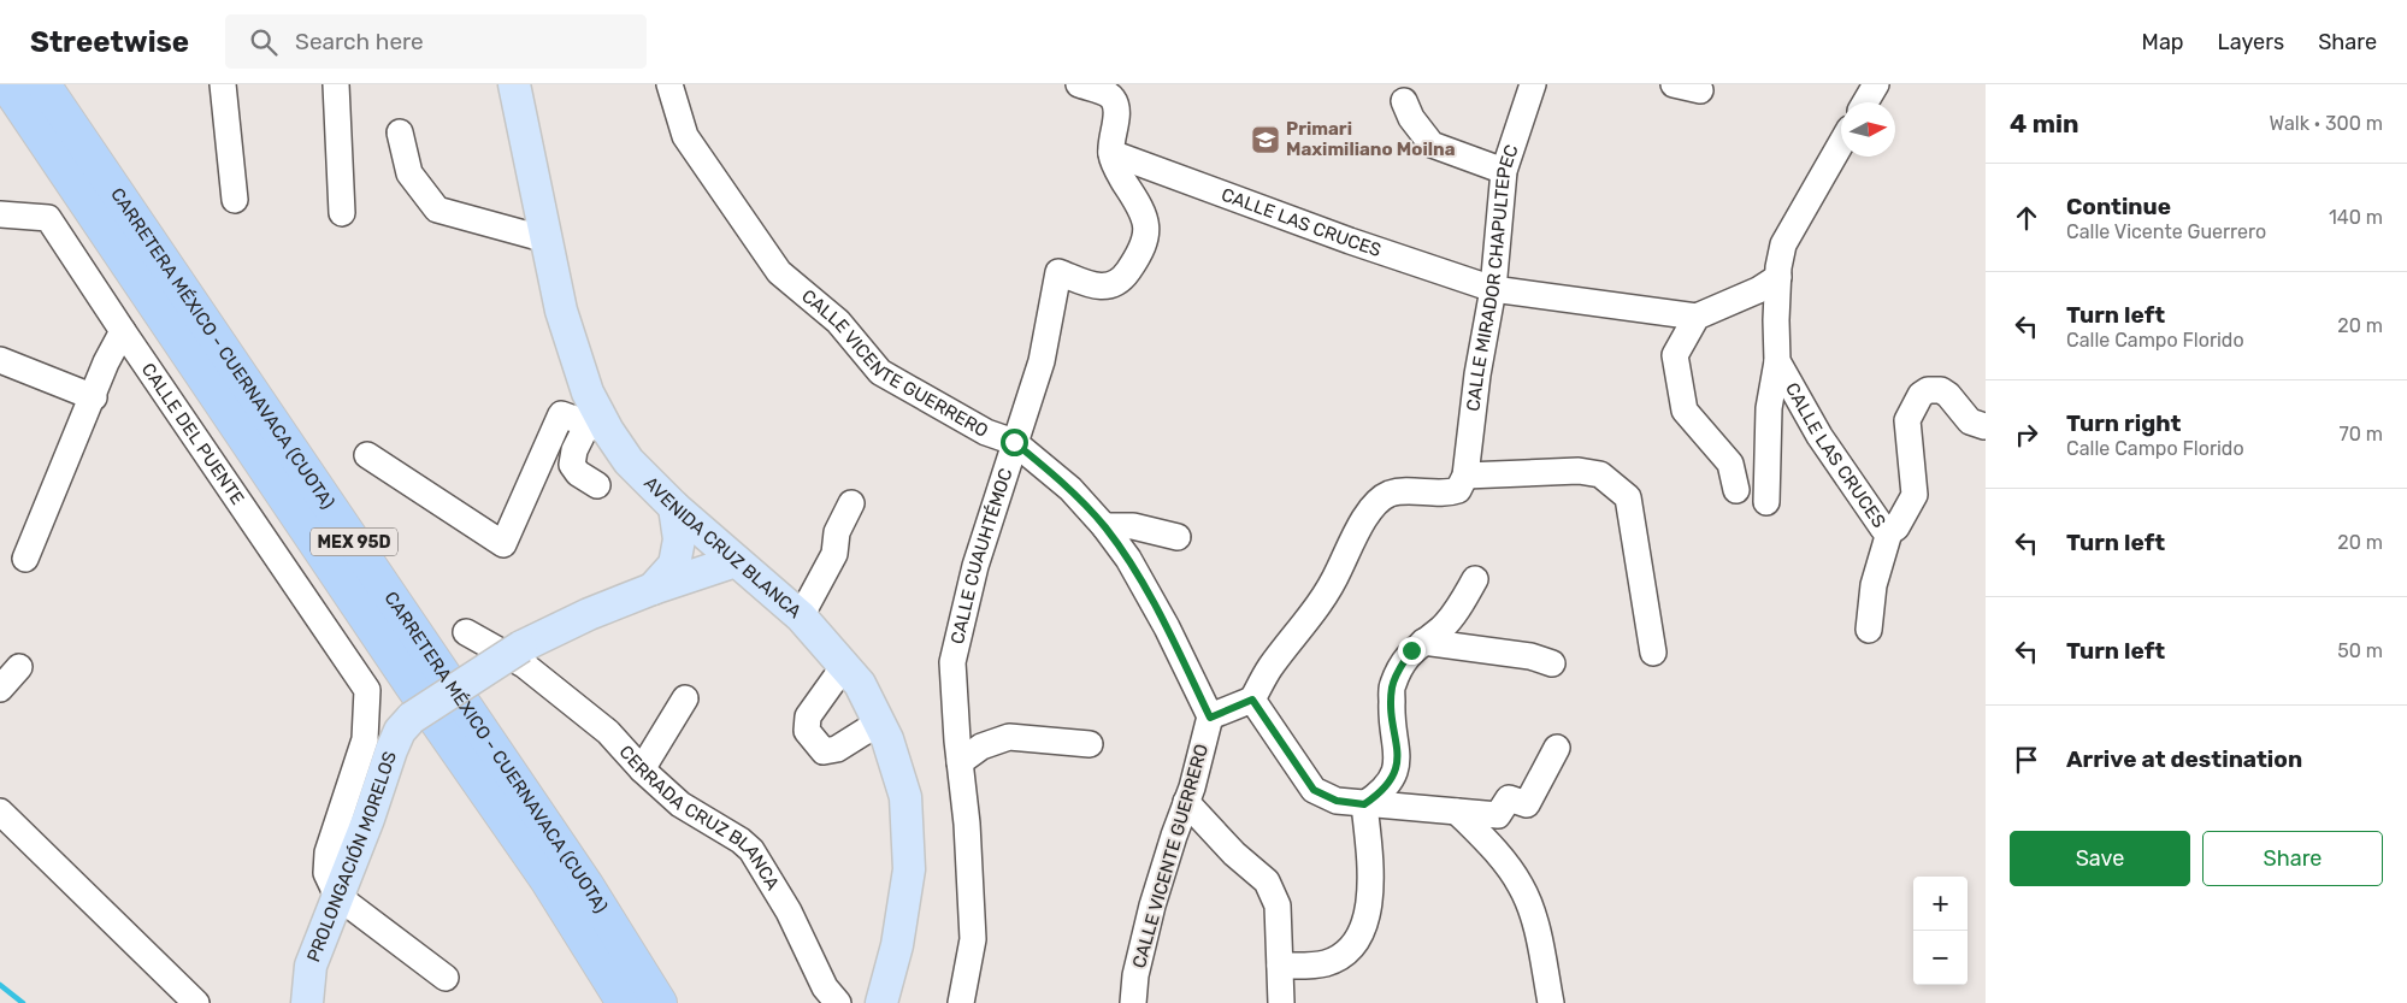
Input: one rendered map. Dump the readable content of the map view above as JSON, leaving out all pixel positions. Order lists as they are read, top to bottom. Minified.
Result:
{"streets":{"highway":["CARRETERA MÉXICO - CUERNAVACA (CUOTA)","MEX 95D"],"main road":["AVENIDA CRUZ BLANCA","PROLONGACIÓN MORELOS"],"street":["CALLE LAS CRUCES","CALLE MIRADOR CHAPULTEPEC","CALLE VICENTE GUERRERO","CALLE DEL PUENTE","CALLE CUAUHTÉMOC","CERRADA CRUZ BLANCA"]},"crossings":[["CALLE LAS CRUCES","CALLE MIRADOR CHAPULTEPEC"],["CALLE LAS CRUCES","CALLE CUAUHTÉMOC"],["CALLE VICENTE GUERRERO","CALLE CUAUHTÉMOC"],["CALLE DEL PUENTE","PROLONGACIÓN MORELOS"],["CERRADA CRUZ BLANCA","PROLONGACIÓN MORELOS"]],"places":{"school or university":["Primari Maximiliano Moilna"]},"north":"right","page":{"header":"Streetwise","search":"Search here","nav":["Map","Layers","Share"],"heading":["4 min","Walk · 300 m"],"list":[["Continue","Calle Vicente Guerrero","140 m"],["Turn left","Calle Campo Florido","20 m"],["Turn right","Calle Campo Florido","70 m"],["Turn left","20 m"],["Turn left","50 m"],"Arrive at destination"],"buttons":["Save","Share"],"map_buttons":["+","−"]}}
